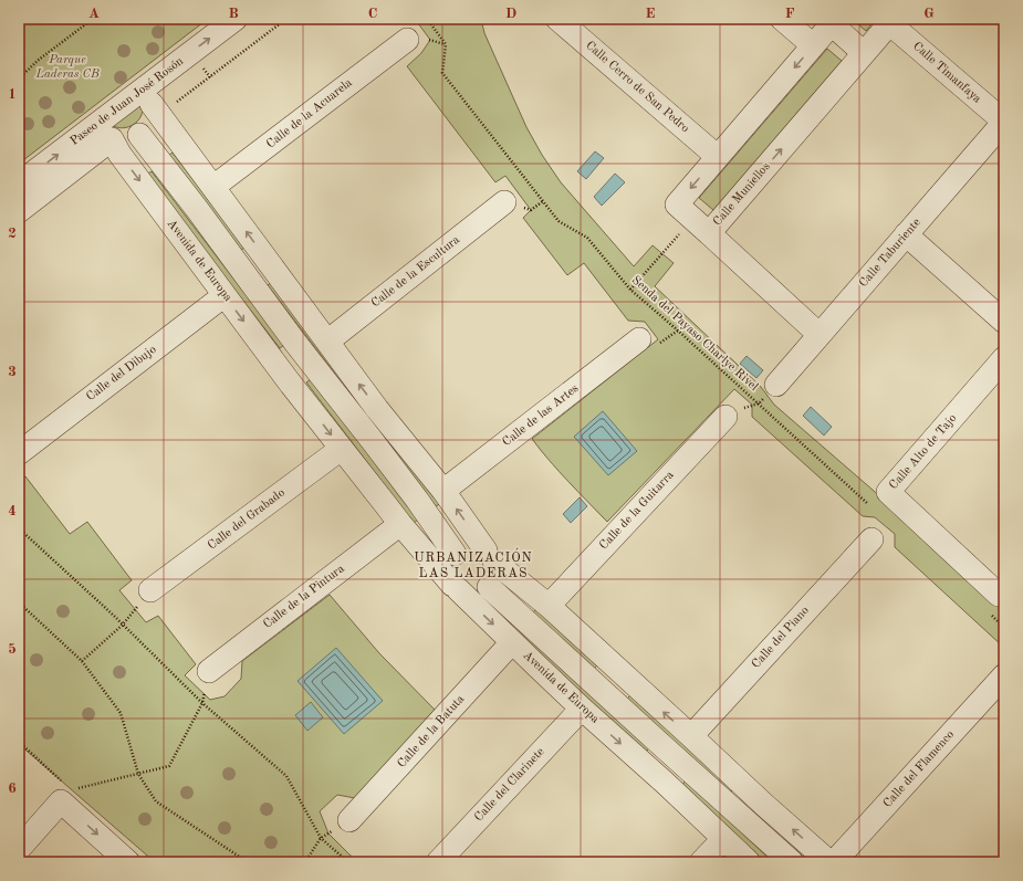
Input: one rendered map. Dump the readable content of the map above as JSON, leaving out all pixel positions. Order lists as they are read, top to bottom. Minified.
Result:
{"streets":{"street":["Calle Timanfaya","Calle Cerro de San Pedro","Paseo de Juan José Rosón","Calle de la Acuarela","Calle Muniellos","Calle Taburiente","Avenida de Europa","Calle de la Escultura","Calle del Dibujo","Calle de las Artes","Calle Alto de Tajo","Calle de la Guitarra","Calle del Grabado","Calle de la Pintura","Calle del Piano","Calle de la Batuta","Calle del Flamenco","Calle del Clarinete"],"path":["Senda del Payaso Charlye Rivel"]},"crossings":[["Calle Timanfaya","Calle Muniellos"],["Calle Timanfaya","Calle Taburiente"],["Calle Cerro de San Pedro","Calle Muniellos"],["Paseo de Juan José Rosón","Avenida de Europa"],["Avenida de Europa","Calle del Dibujo"],["Avenida de Europa","Calle del Grabado"],["Avenida de Europa","Calle de la Pintura"],["Avenida de Europa","Calle de la Batuta"],["Avenida de Europa","Calle del Clarinete"]],"districts":["URBANIZACIÓN LAS LADERAS"],"parks":["Parque Laderas CB"],"grid":{"columns":["A","B","C","D","E","F","G"],"rows":["1","2","3","4","5","6"]}}
